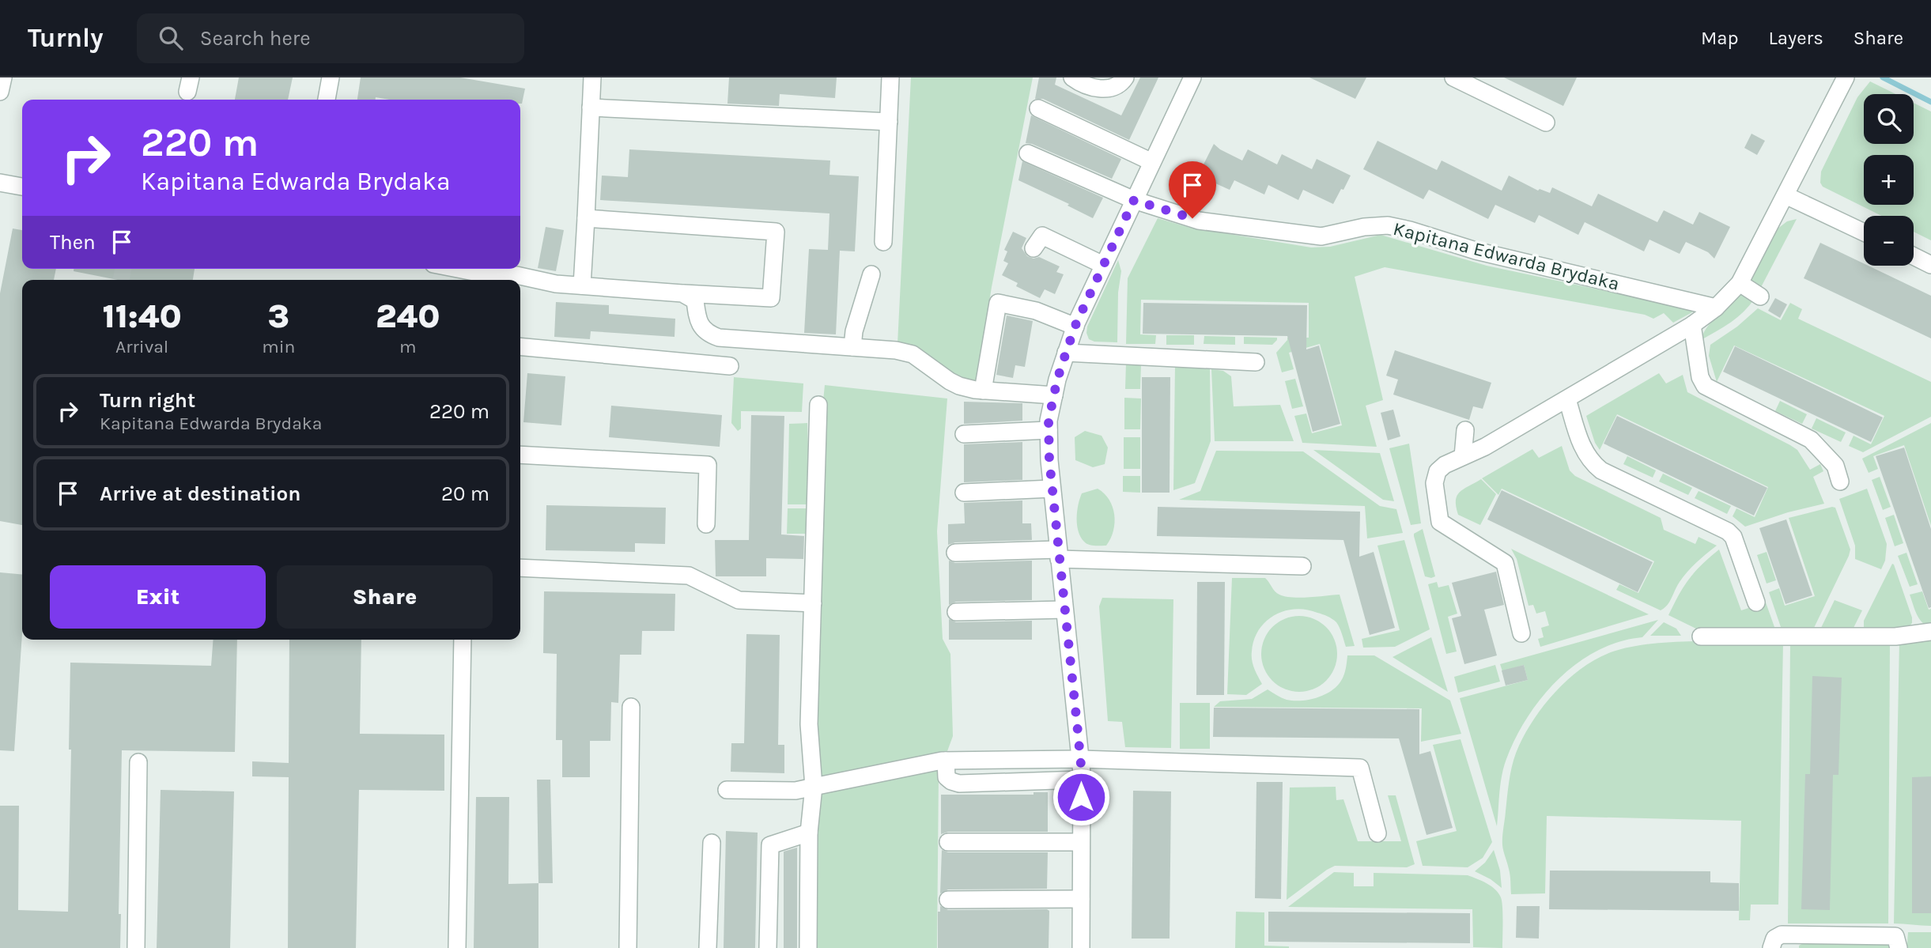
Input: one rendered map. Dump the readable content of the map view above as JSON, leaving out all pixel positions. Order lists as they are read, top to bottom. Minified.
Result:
{"streets":{"street":["Kapitana Edwarda Brydaka"]},"page":{"header":"Turnly","search":"Search here","nav":["Map","Layers","Share"],"map_buttons":["+","−"],"turn":["220 m","Kapitana Edwarda Brydaka"],"then":"Then","eta":["11:40","Arrival","3","min","240","m"],"list":[{"name":"Turn right","note":"Kapitana Edwarda Brydaka","value":"220 m"},{"name":"Arrive at destination","value":"20 m"}],"buttons":["Exit","Share"]}}
